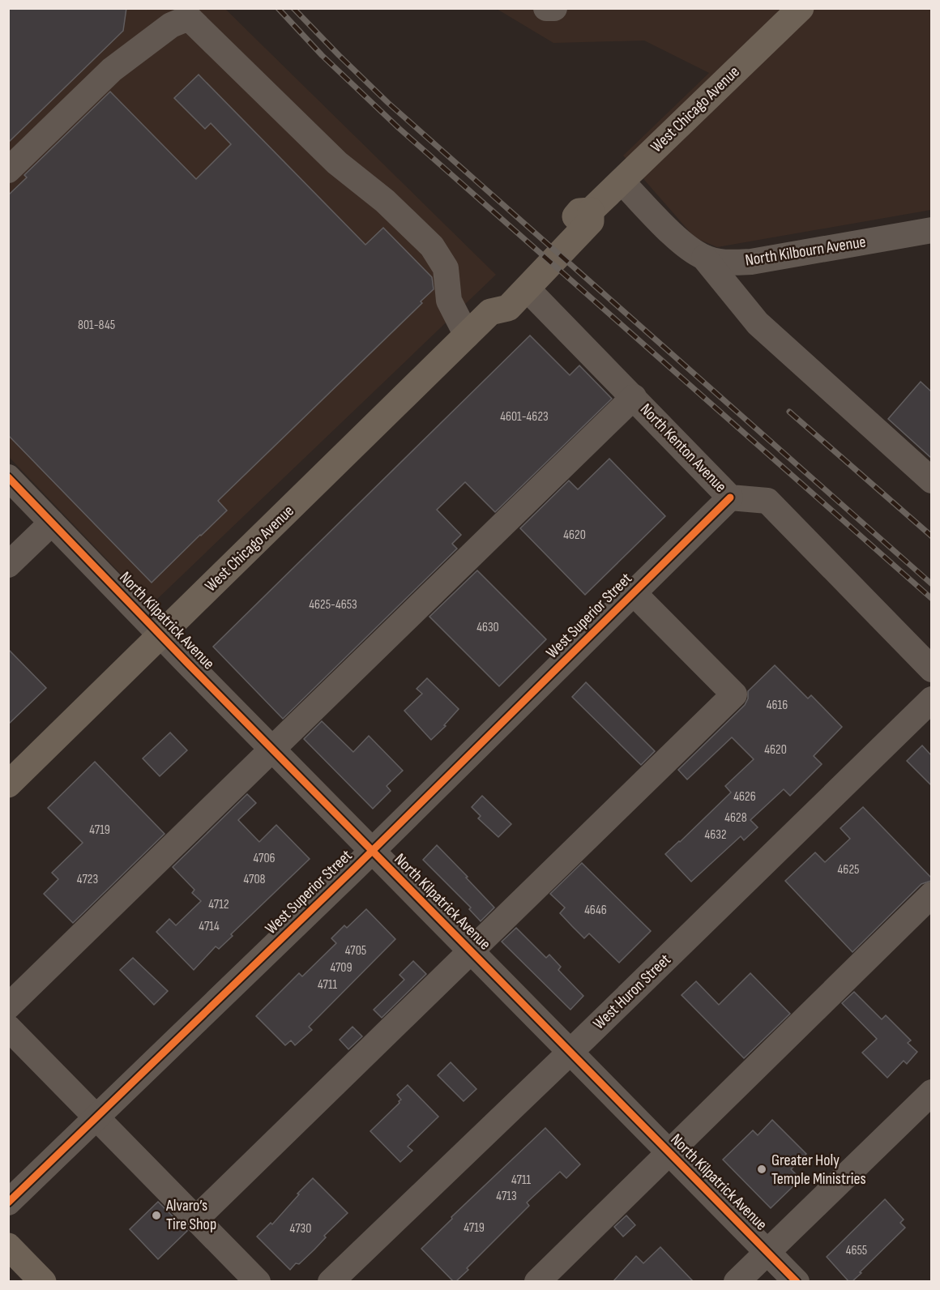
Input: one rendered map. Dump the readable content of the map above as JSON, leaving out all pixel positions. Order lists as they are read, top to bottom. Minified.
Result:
{"streets":{"main road":["West Chicago Avenue"],"street":["North Kilbourn Avenue","North Kenton Avenue","West Superior Street","North Kilpatrick Avenue","West Huron Street"]},"crossings":[["West Chicago Avenue","North Kilbourn Avenue"],["West Chicago Avenue","North Kenton Avenue"],["West Chicago Avenue","North Kilpatrick Avenue"],["North Kenton Avenue","West Superior Street"],["West Superior Street","North Kilpatrick Avenue"],["North Kilpatrick Avenue","West Huron Street"]],"places":["Greater Holy Temple Ministries","Alvaro’s Tire Shop"],"house_numbers":["801-845","4601-4623","4620","4625-4653","4630","4616","4620","4626","4628","4719","4632","4706","4625","4723","4708","4712","4646","4714","4705","4709","4711","4711","4713","4719","4730","4655"]}
